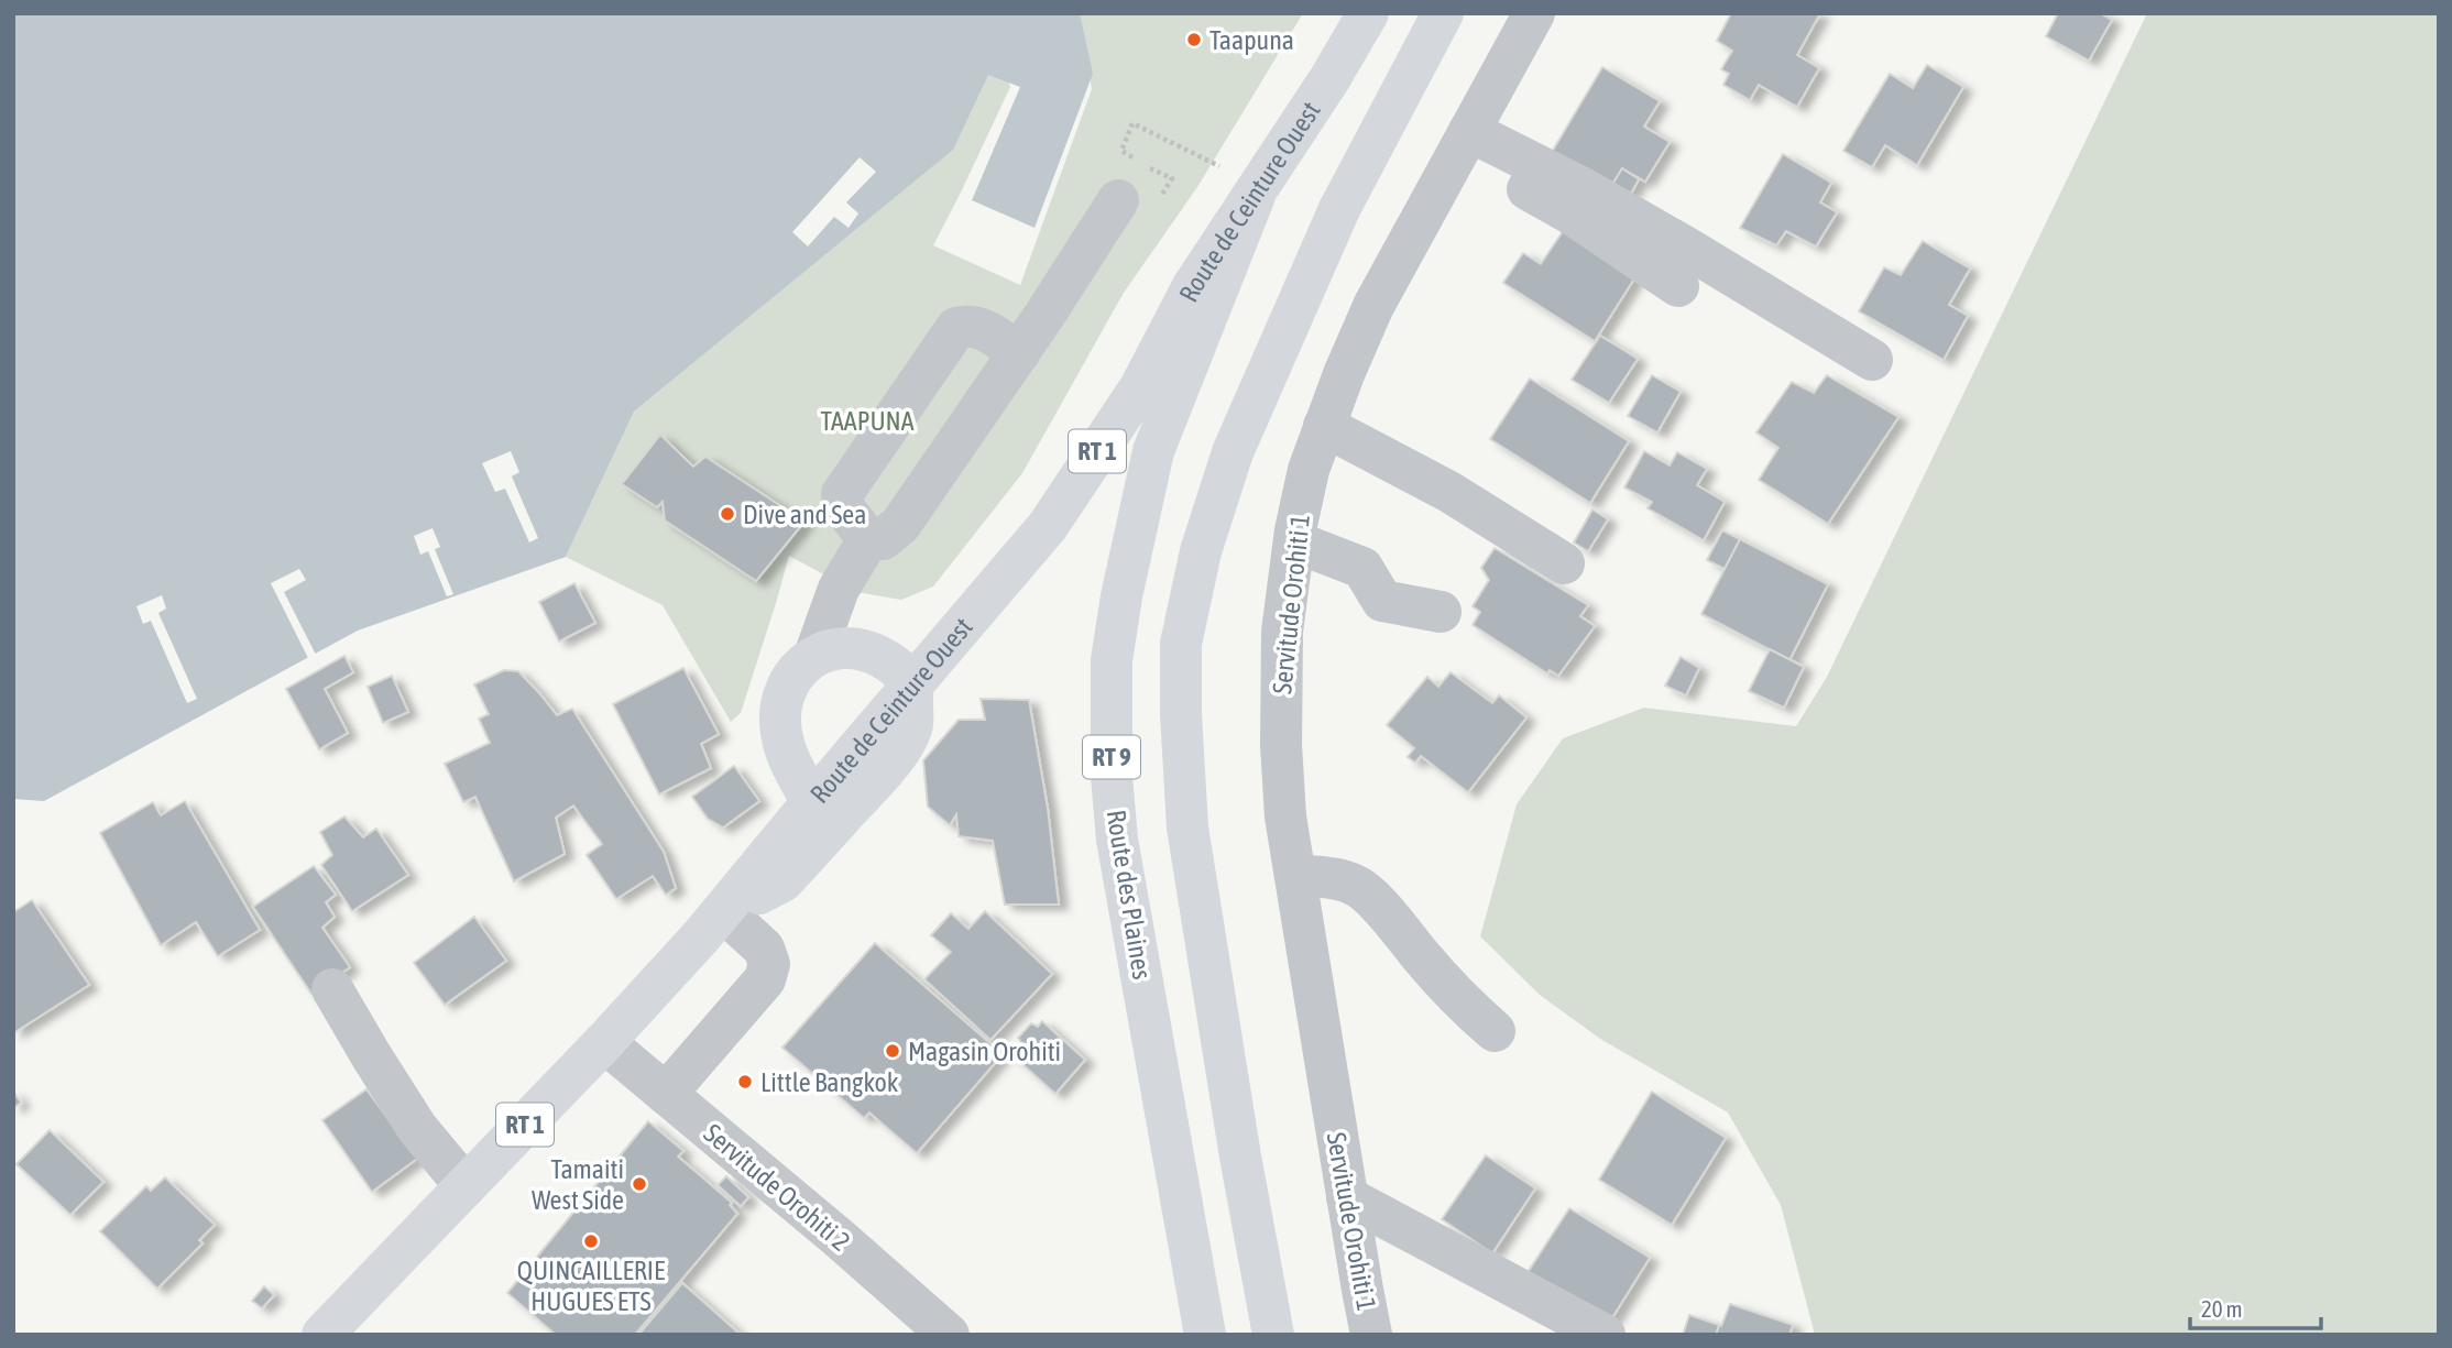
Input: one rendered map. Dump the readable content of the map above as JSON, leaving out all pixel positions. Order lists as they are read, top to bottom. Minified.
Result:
{"streets":{"main road":["Route de Ceinture Ouest","RT 1","RT 9","Route des Plaines"],"street":["Servitude Orohiti 1","Servitude Orohiti 2"]},"crossings":[["Route de Ceinture Ouest","RT 1"],["Route de Ceinture Ouest","Route des Plaines"],["Route de Ceinture Ouest","Servitude Orohiti 2"]],"parks":["TAAPUNA"],"places":["Taapuna","Dive and Sea","Magasin Orohiti","Little Bangkok","Tamaiti West Side","QUINCAILLERIE HUGUES ETS"],"scale_bar":"20 m"}
